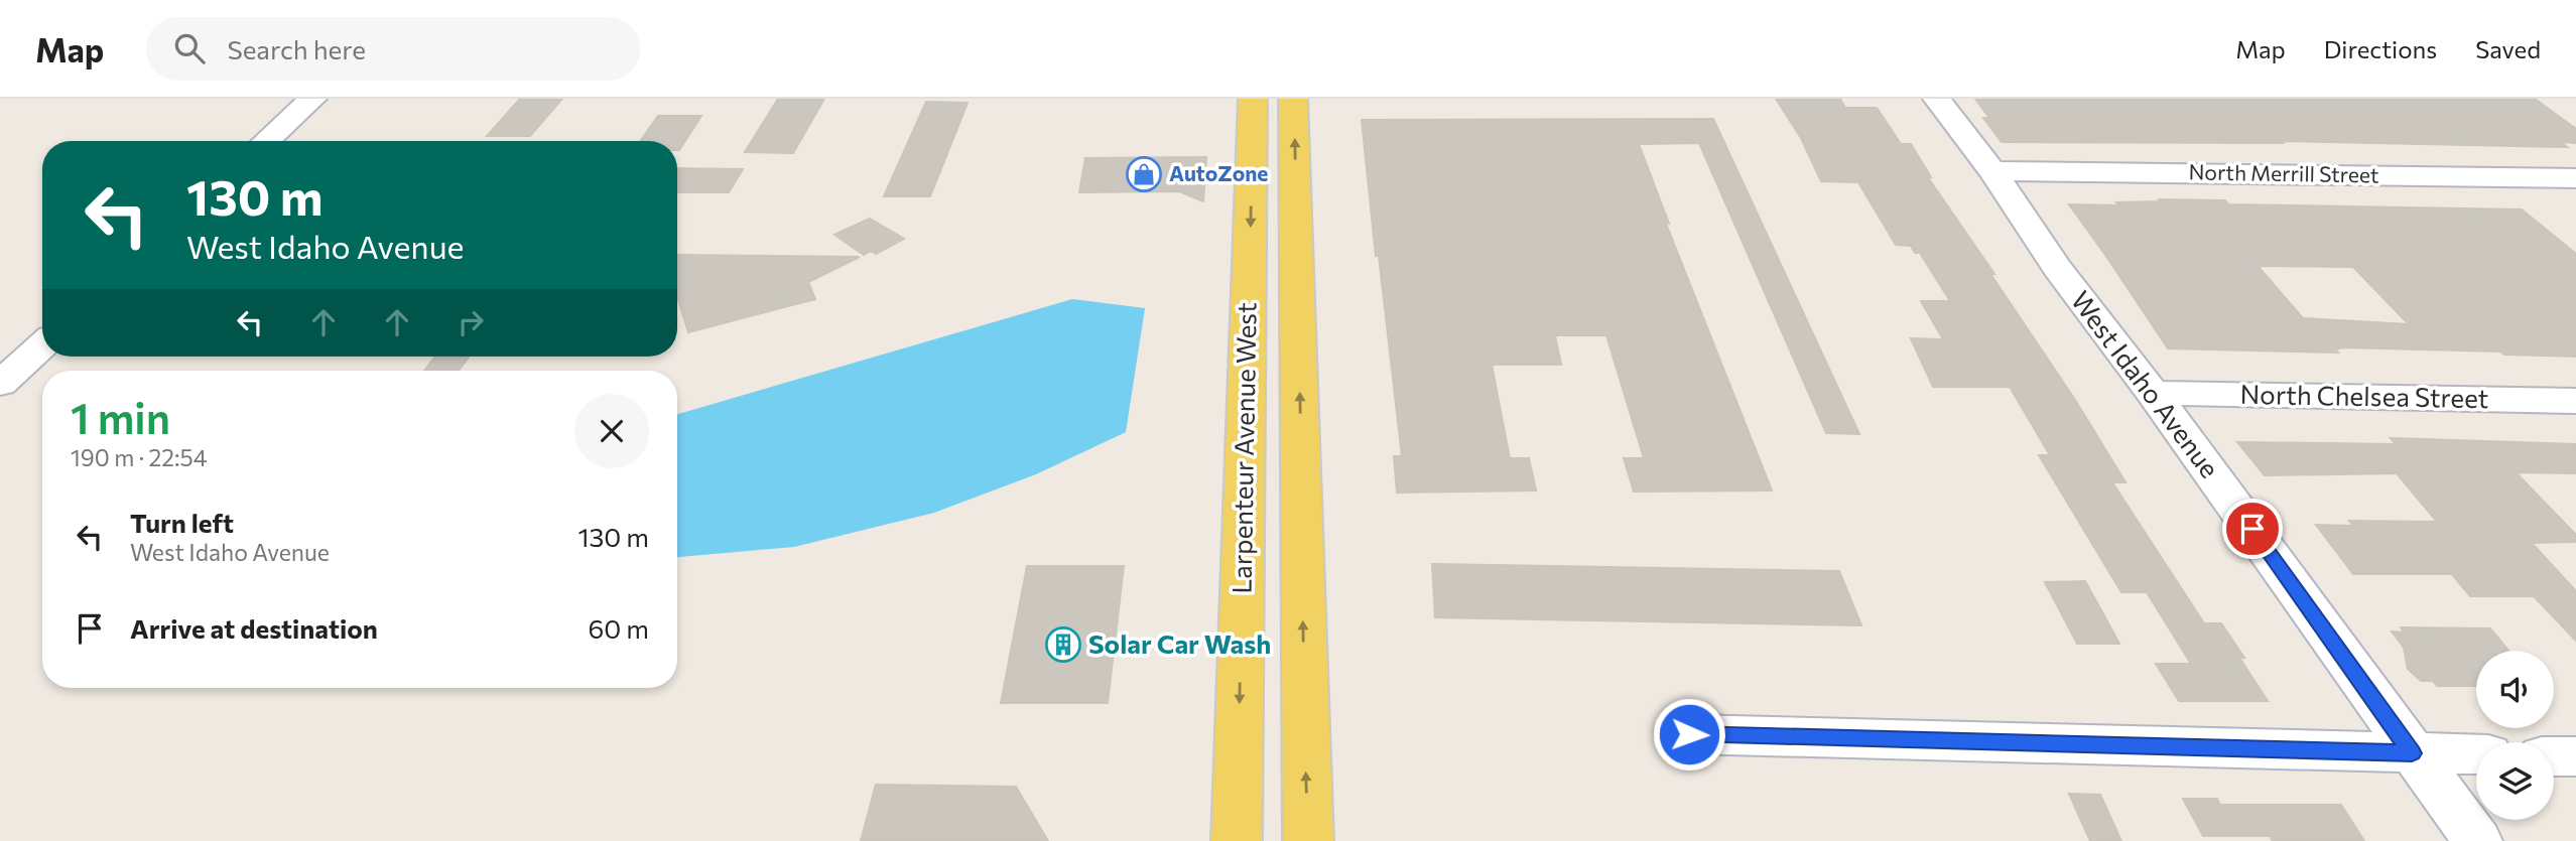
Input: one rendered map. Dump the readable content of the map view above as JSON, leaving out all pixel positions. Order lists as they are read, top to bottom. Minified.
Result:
{"streets":{"main road":["Larpenteur Avenue West"],"street":["North Merrill Street","West Idaho Avenue","North Chelsea Street"]},"crossings":[["North Merrill Street","West Idaho Avenue"],["West Idaho Avenue","North Chelsea Street"]],"places":{"shop":["AutoZone"],"building":["Solar Car Wash"]},"page":{"header":"Map","search":"Search here","nav":["Map","Directions","Saved"],"turn":["130 m","West Idaho Avenue"],"heading":["1 min","190 m · 22:54"],"list":[{"name":"Turn left","note":"West Idaho Avenue","value":"130 m"},{"name":"Arrive at destination","value":"60 m"}]}}
